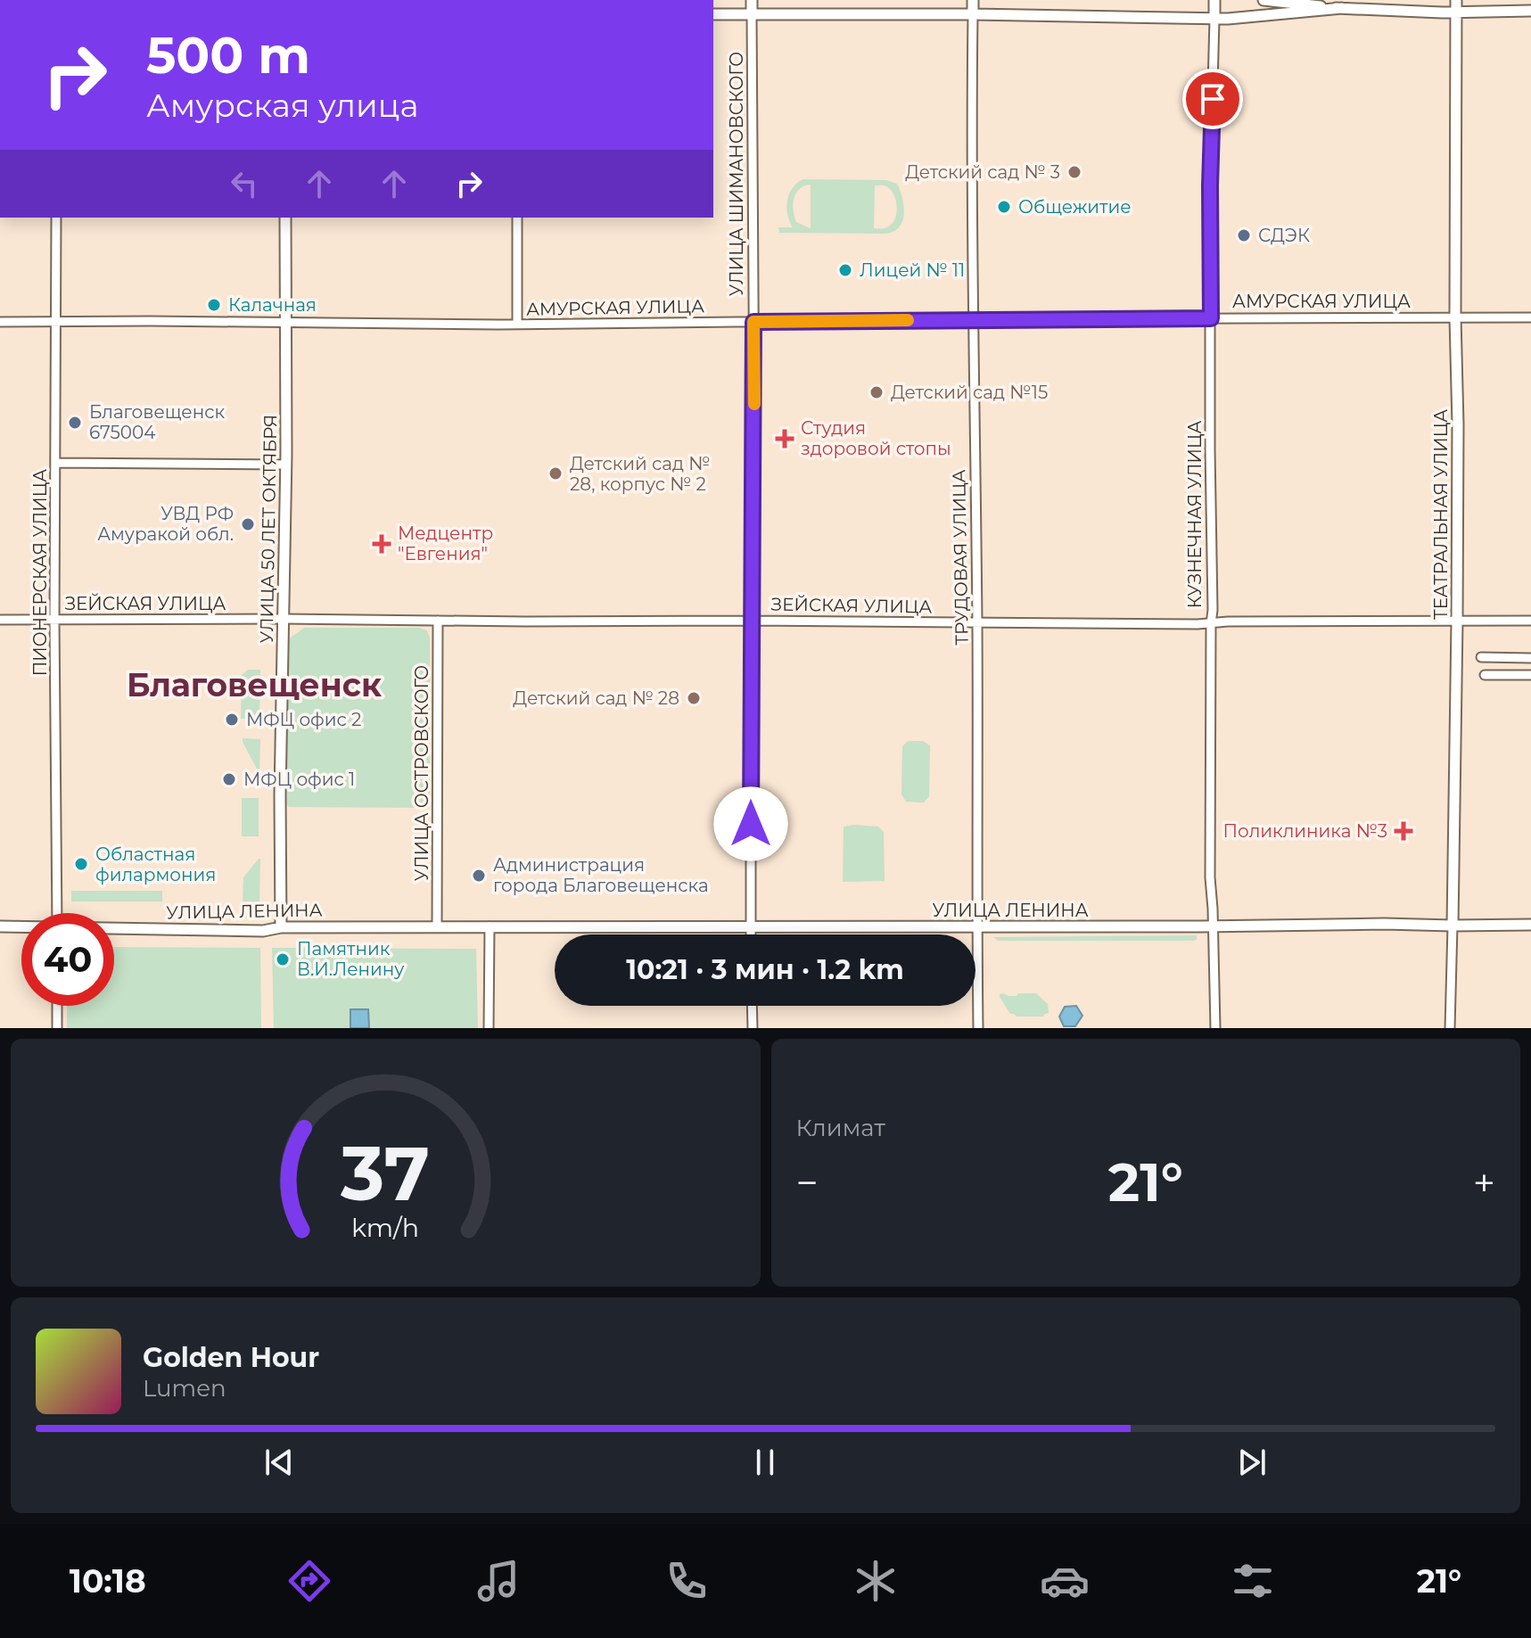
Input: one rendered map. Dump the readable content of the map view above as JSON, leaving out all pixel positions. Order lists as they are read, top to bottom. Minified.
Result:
{"streets":{"main road":["УЛИЦА ШИМАНОВСКОГО","КУЗНЕЧНАЯ УЛИЦА","ТЕАТРАЛЬНАЯ УЛИЦА","УЛИЦА 50 ЛЕТ ОКТЯБРЯ","ТРУДОВАЯ УЛИЦА","УЛИЦА ЛЕНИНА"],"street":["АМУРСКАЯ УЛИЦА","ПИОНЕРСКАЯ УЛИЦА","ЗЕЙСКАЯ УЛИЦА","УЛИЦА ОСТРОВСКОГО"]},"crossings":[["УЛИЦА ШИМАНОВСКОГО","АМУРСКАЯ УЛИЦА"],["УЛИЦА ШИМАНОВСКОГО","ЗЕЙСКАЯ УЛИЦА"],["УЛИЦА ШИМАНОВСКОГО","УЛИЦА ЛЕНИНА"],["АМУРСКАЯ УЛИЦА","КУЗНЕЧНАЯ УЛИЦА"],["АМУРСКАЯ УЛИЦА","ТЕАТРАЛЬНАЯ УЛИЦА"],["АМУРСКАЯ УЛИЦА","УЛИЦА 50 ЛЕТ ОКТЯБРЯ"],["АМУРСКАЯ УЛИЦА","ТРУДОВАЯ УЛИЦА"],["АМУРСКАЯ УЛИЦА","ПИОНЕРСКАЯ УЛИЦА"],["КУЗНЕЧНАЯ УЛИЦА","ЗЕЙСКАЯ УЛИЦА"],["КУЗНЕЧНАЯ УЛИЦА","УЛИЦА ЛЕНИНА"],["ТЕАТРАЛЬНАЯ УЛИЦА","ЗЕЙСКАЯ УЛИЦА"],["ТЕАТРАЛЬНАЯ УЛИЦА","УЛИЦА ЛЕНИНА"],["УЛИЦА 50 ЛЕТ ОКТЯБРЯ","ЗЕЙСКАЯ УЛИЦА"],["УЛИЦА 50 ЛЕТ ОКТЯБРЯ","УЛИЦА ЛЕНИНА"],["ТРУДОВАЯ УЛИЦА","ЗЕЙСКАЯ УЛИЦА"],["ТРУДОВАЯ УЛИЦА","УЛИЦА ЛЕНИНА"],["ПИОНЕРСКАЯ УЛИЦА","ЗЕЙСКАЯ УЛИЦА"],["ЗЕЙСКАЯ УЛИЦА","УЛИЦА ОСТРОВСКОГО"],["УЛИЦА ОСТРОВСКОГО","УЛИЦА ЛЕНИНА"]],"districts":["Благовещенск"],"places":{"other":["Детский сад № 3","Общежитие","СДЭК","Лицей № 11","Калачная","Детский сад №15","Благовещенск 675004","Детский сад № 28, корпус № 2","УВД РФ Амуракой обл.","Детский сад № 28","МФЦ офис 2","МФЦ офис 1","Областная филармония","Администрация города Благовещенска","Памятник В.И.Ленину"],"health":["Студия здоровой стопы","Медцентр \"Евгения\"","Поликлиника №3"]},"page":{"turn":["500 m","Амурская улица"],"limit":"40","trip":"10:21 · 3 мин · 1.2 km","tile":"Климат","heat":["−","21°","+"],"song":["Golden Hour","Lumen"],"tabs":["10:18","21°"],"gauge":["37","km/h"]}}
